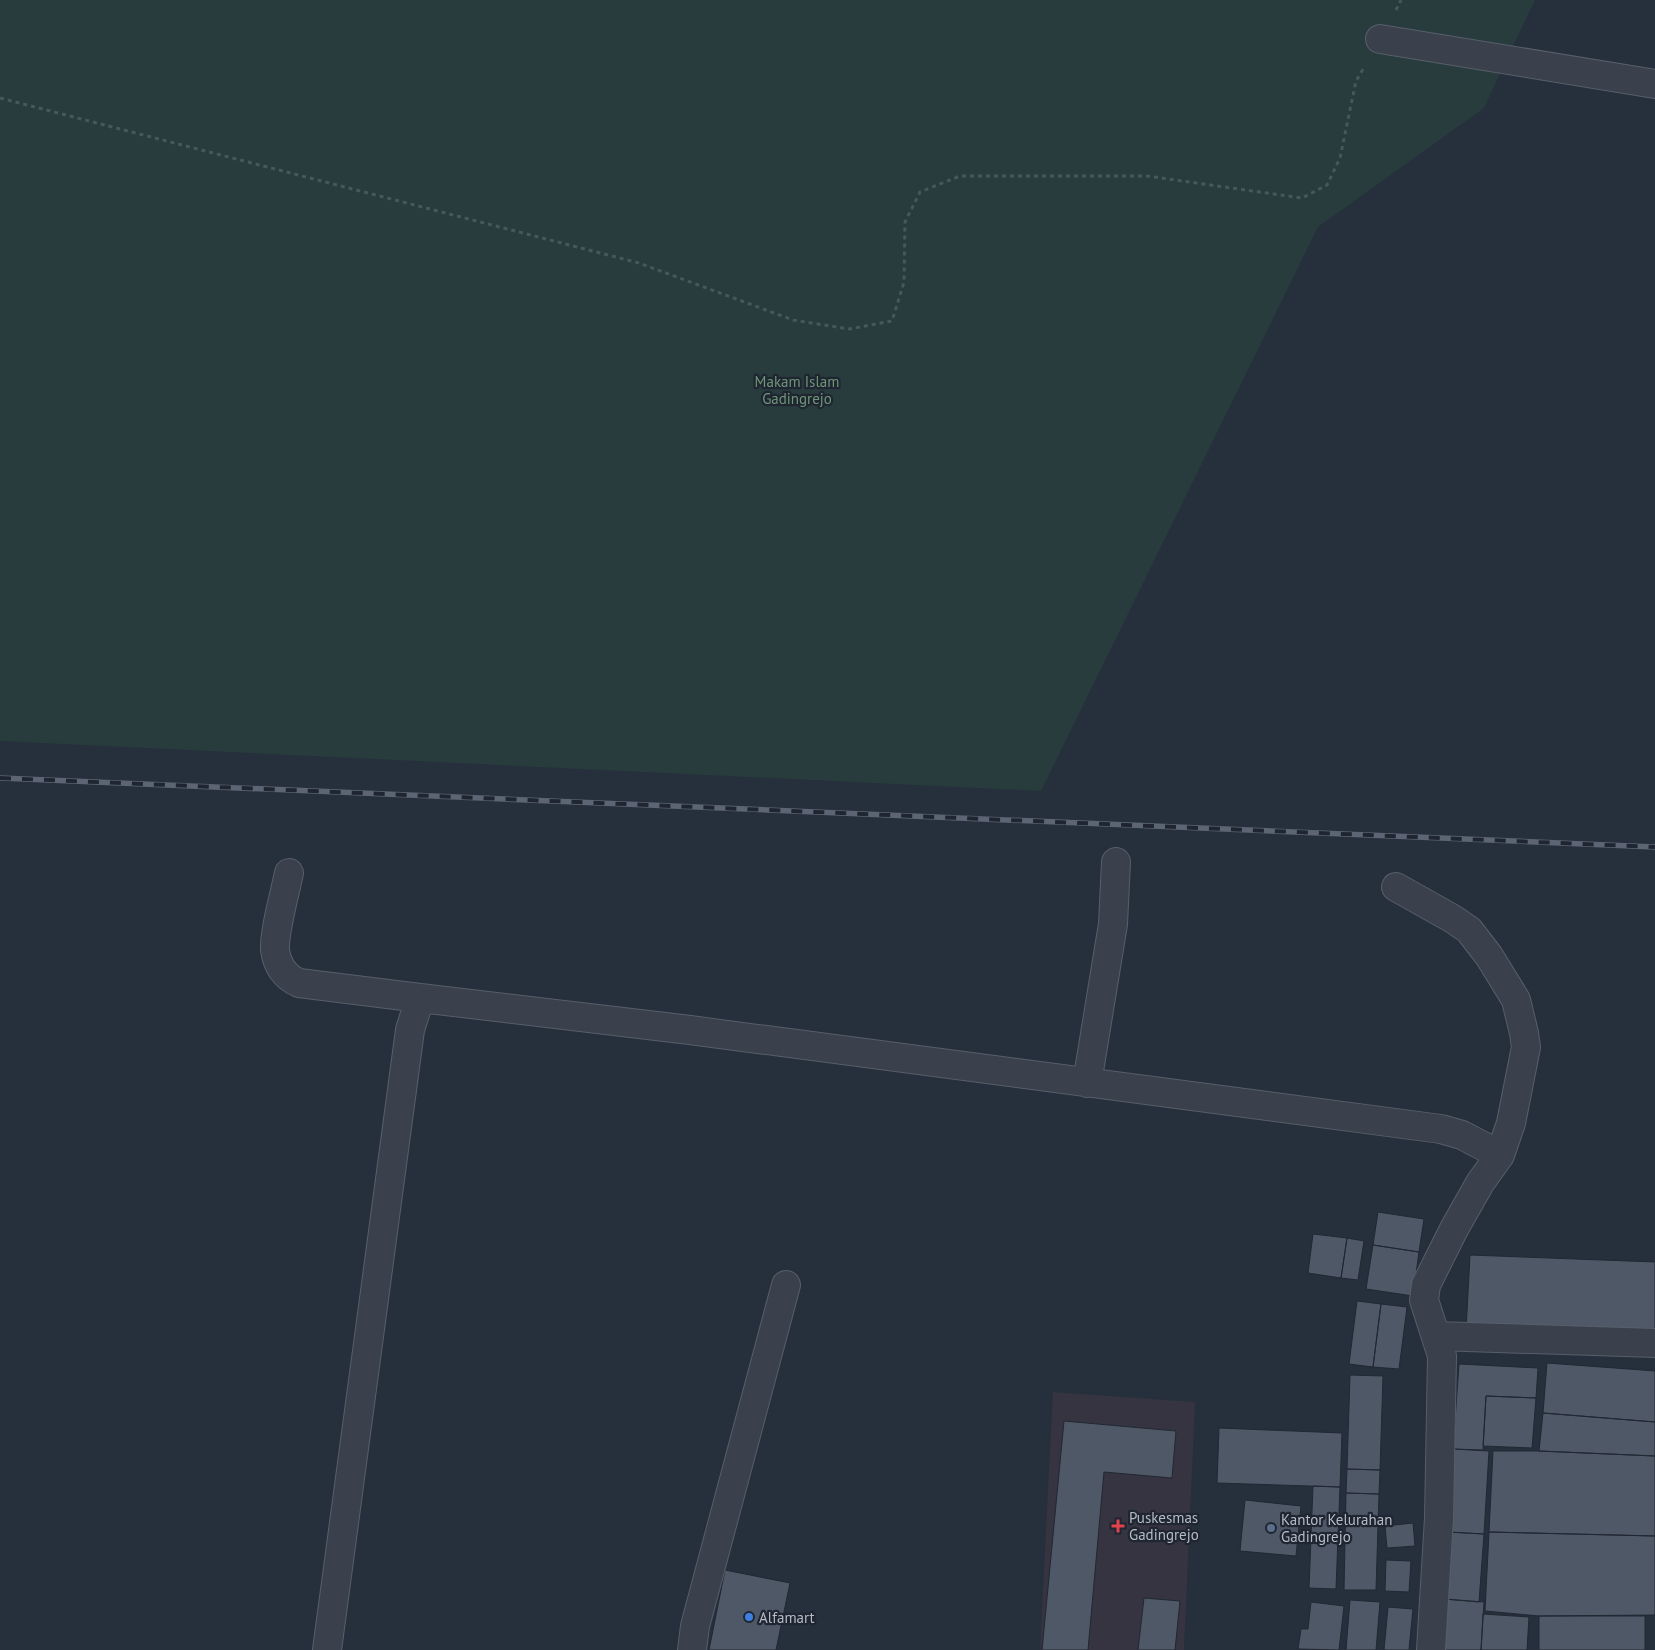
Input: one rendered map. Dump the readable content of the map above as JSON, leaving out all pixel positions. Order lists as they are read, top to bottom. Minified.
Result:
{"parks":["Makam Islam Gadingrejo"],"places":{"health":["Puskesmas Gadingrejo"],"other":["Kantor Kelurahan Gadingrejo","Alfamart"]}}
